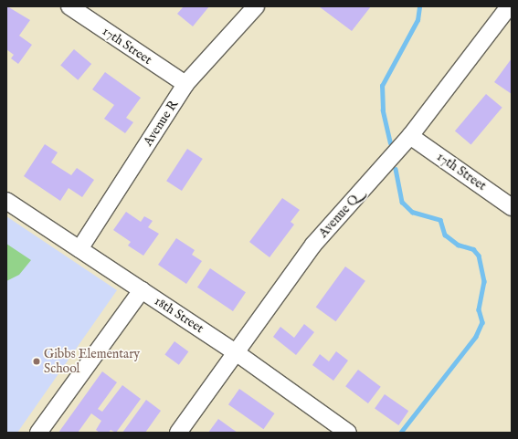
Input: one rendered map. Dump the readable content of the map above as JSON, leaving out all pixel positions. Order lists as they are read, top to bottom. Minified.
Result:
{"streets":{"street":["17th Street","Avenue R","Avenue Q","18th Street"]},"crossings":[["17th Street","Avenue R"],["17th Street","Avenue Q"],["Avenue R","18th Street"],["Avenue Q","18th Street"]],"places":["Gibbs Elementary School"]}
